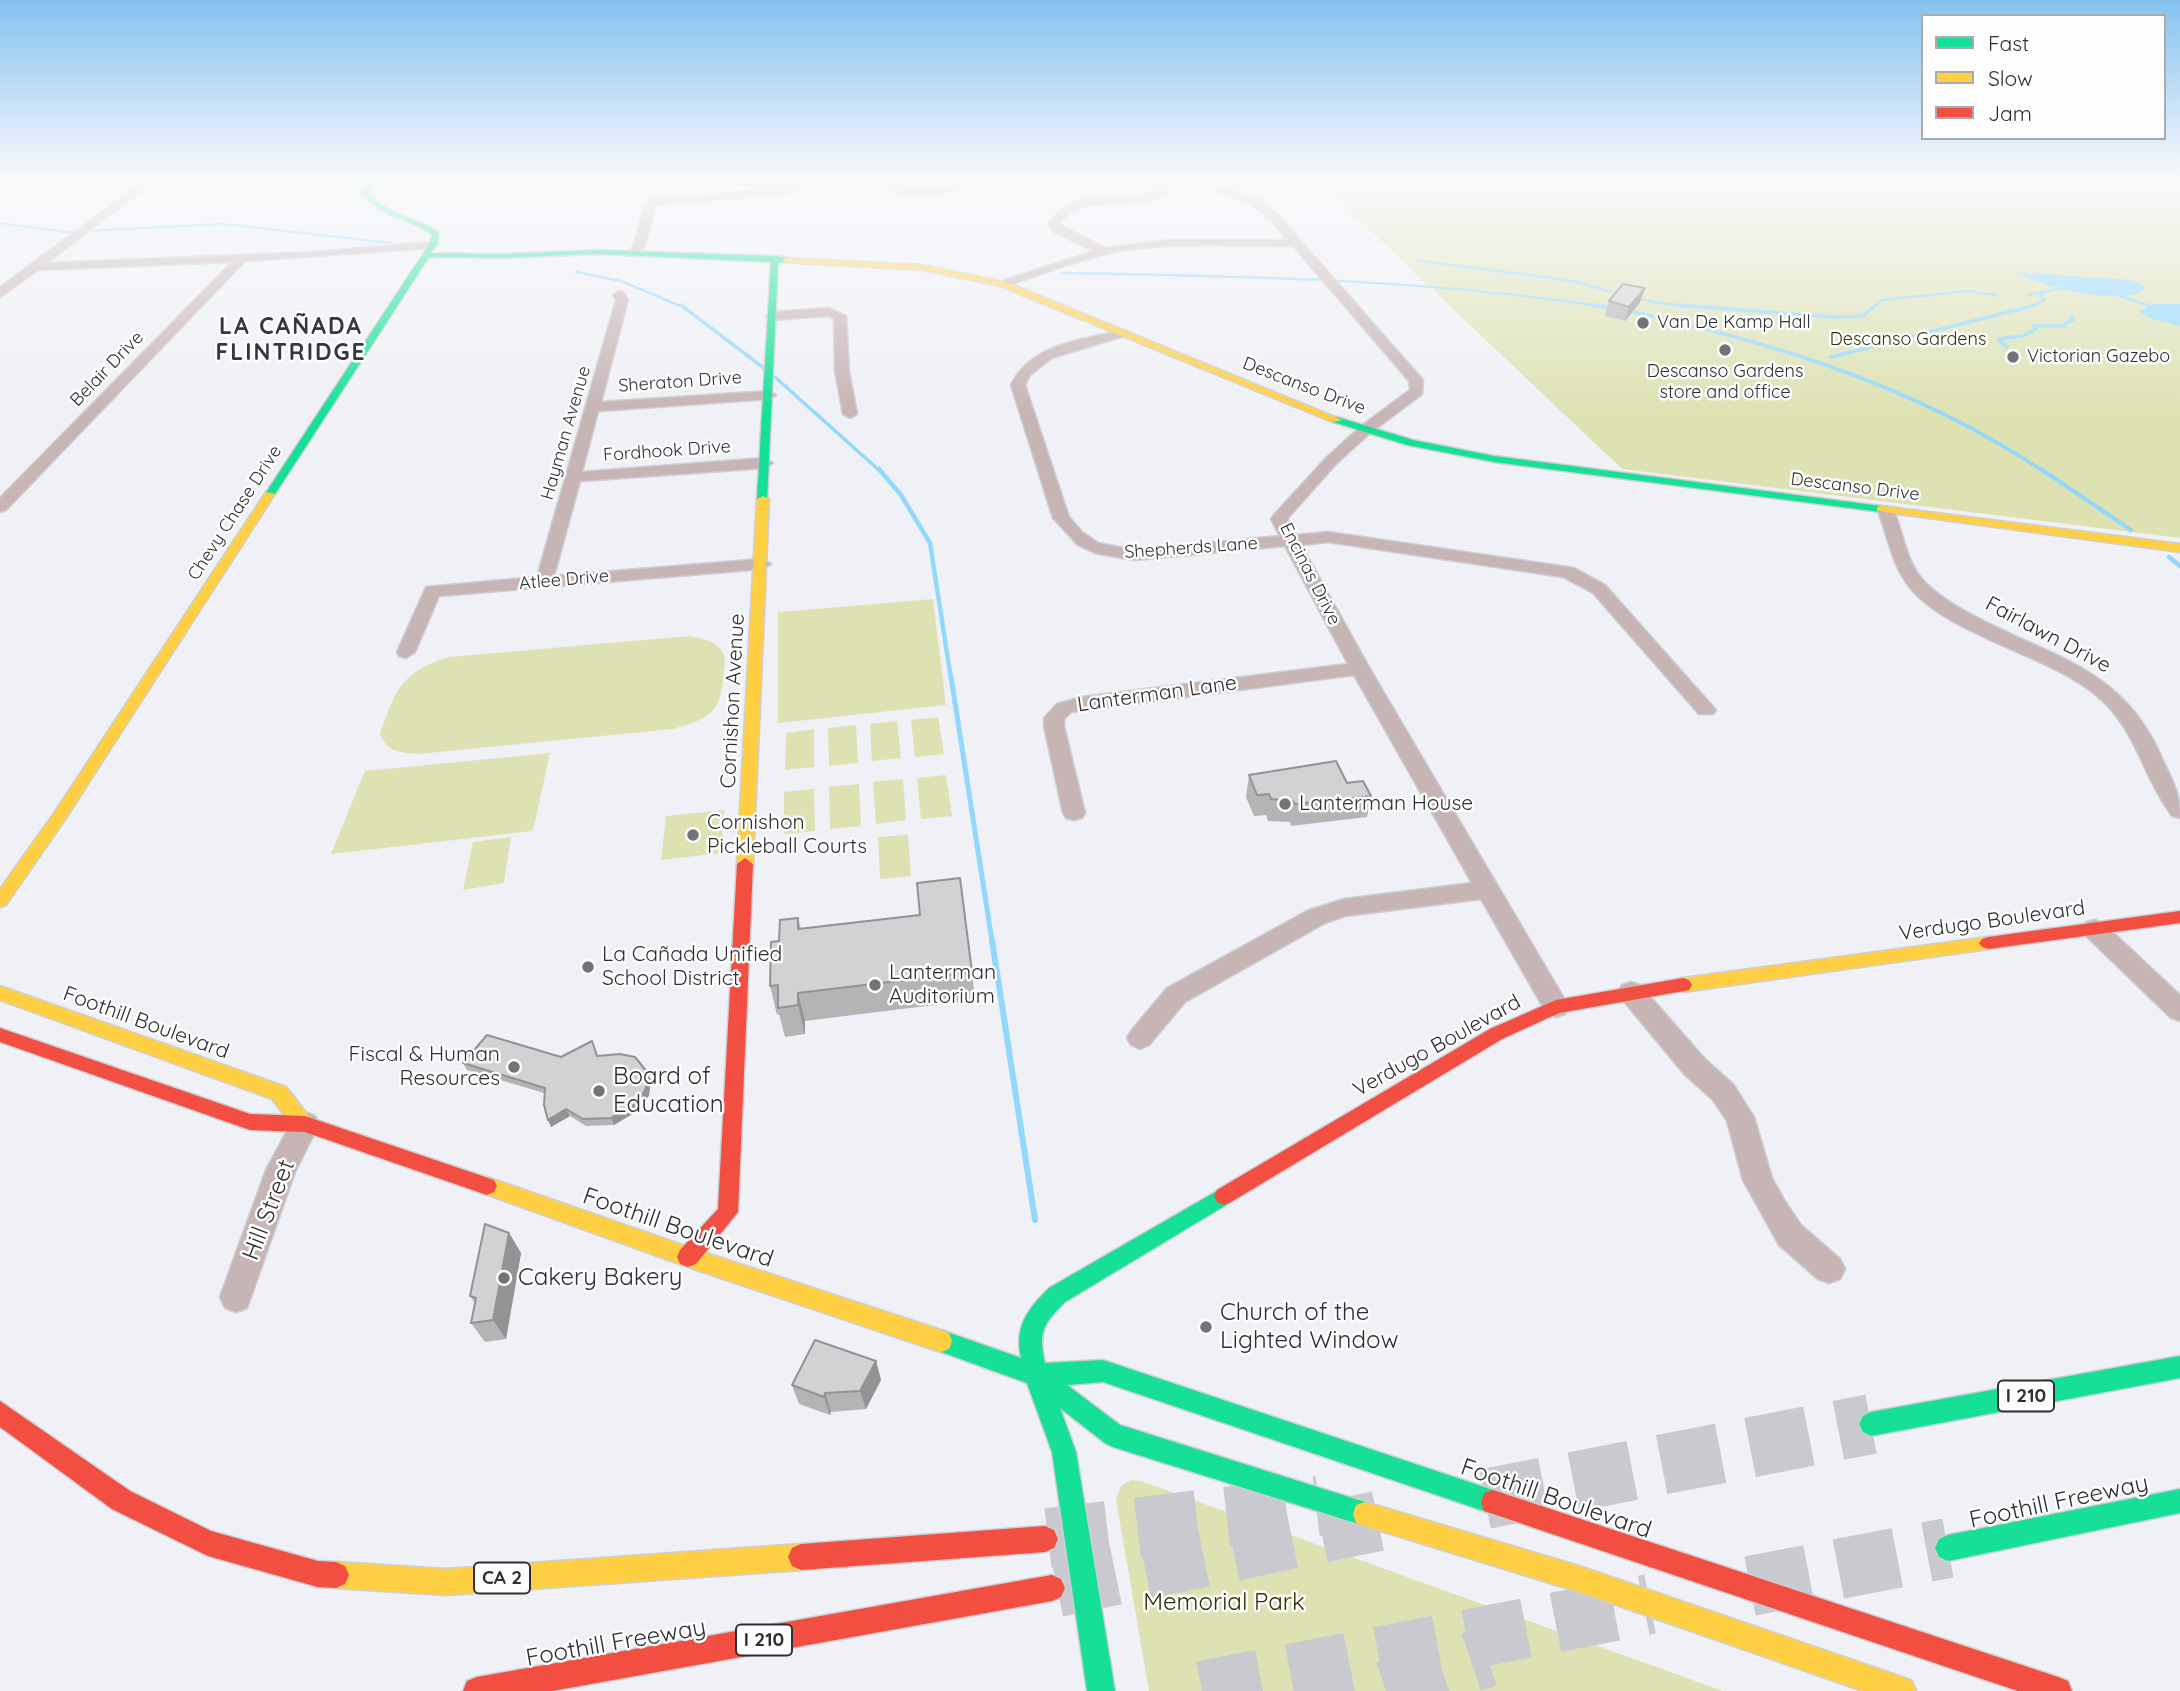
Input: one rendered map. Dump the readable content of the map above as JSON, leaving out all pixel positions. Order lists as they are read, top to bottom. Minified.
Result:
{"streets":{"main road":["Descanso Drive","Chevy Chase Drive","Cornishon Avenue","Verdugo Boulevard","Foothill Boulevard","I 210","Foothill Freeway","CA 2"],"street":["Belair Drive","Sheraton Drive","Hayman Avenue","Fordhook Drive","Shepherds Lane","Encinas Drive","Atlee Drive","Fairlawn Drive","Lanterman Lane","Hill Street"]},"crossings":[["Belair Drive","Descanso Drive"],["Sheraton Drive","Hayman Avenue"],["Sheraton Drive","Cornishon Avenue"],["Descanso Drive","Shepherds Lane"],["Descanso Drive","Encinas Drive"],["Descanso Drive","Fairlawn Drive"],["Descanso Drive","Cornishon Avenue"],["Hayman Avenue","Fordhook Drive"],["Hayman Avenue","Atlee Drive"],["Fordhook Drive","Cornishon Avenue"],["Shepherds Lane","Encinas Drive"],["Encinas Drive","Lanterman Lane"],["Encinas Drive","Verdugo Boulevard"],["Atlee Drive","Cornishon Avenue"],["Cornishon Avenue","Foothill Boulevard"],["Verdugo Boulevard","Foothill Boulevard"],["Foothill Boulevard","Hill Street"]],"districts":["LA CAÑADA FLINTRIDGE"],"parks":["Descanso Gardens","Memorial Park"],"places":["Van De Kamp Hall","Descanso Gardens store and office","Victorian Gazebo","Lanterman House","Cornishon Pickleball Courts","La Cañada Unified School District","Lanterman Auditorium","Fiscal & Human Resources","Board of Education","Cakery Bakery","Church of the Lighted Window"],"legend":["Fast","Slow","Jam"]}
